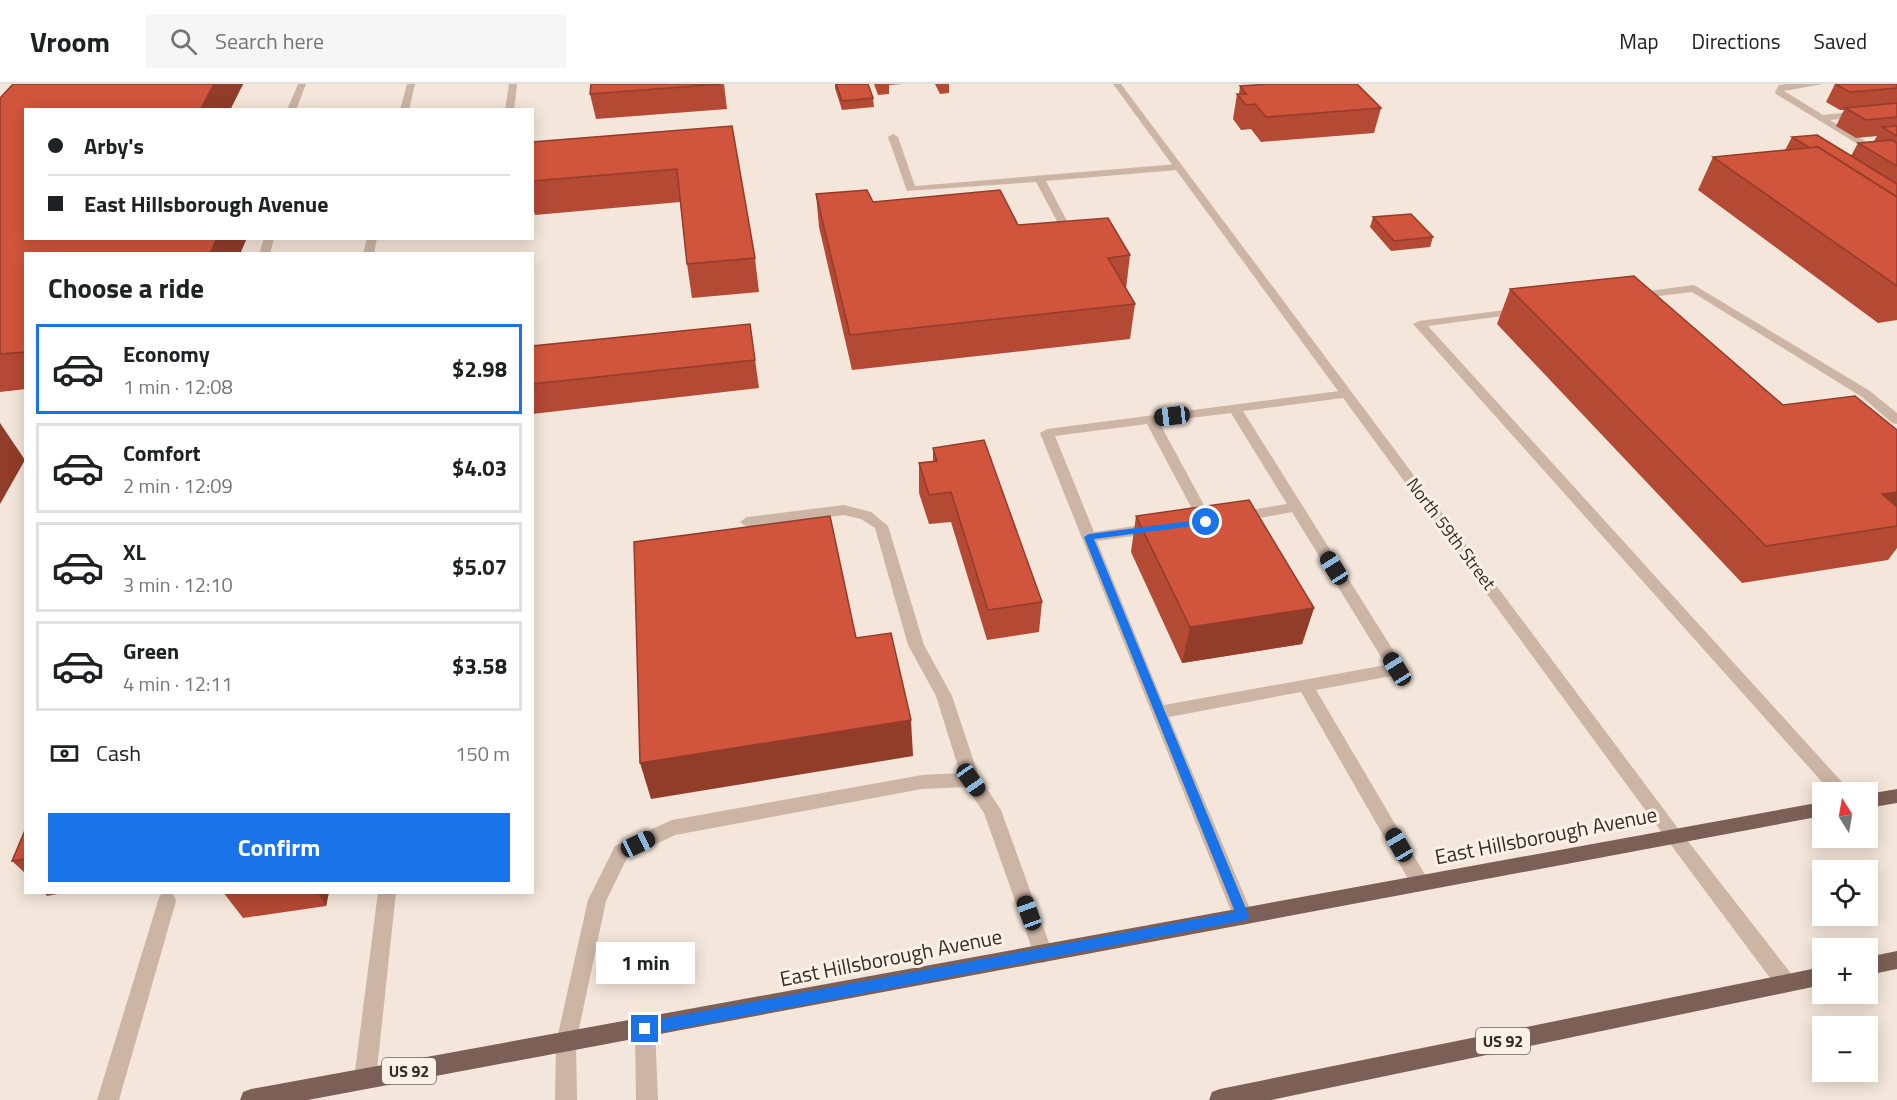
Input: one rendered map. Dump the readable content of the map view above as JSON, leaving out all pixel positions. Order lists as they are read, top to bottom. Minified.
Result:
{"streets":{"main road":["East Hillsborough Avenue","US 92"],"street":["North 59th Street"]},"crossings":[["North 59th Street","East Hillsborough Avenue"],["North 59th Street","US 92"]],"north":"top","page":{"header":"Vroom","search":"Search here","nav":["Map","Directions","Saved"],"banner":["Arby's","East Hillsborough Avenue"],"heading":"Choose a ride","list":[{"name":"Economy","note":"1 min · 12:08","value":"$2.98"},{"name":"Comfort","note":"2 min · 12:09","value":"$4.03"},{"name":"XL","note":"3 min · 12:10","value":"$5.07"},{"name":"Green","note":"4 min · 12:11","value":"$3.58"}],"pay":["Cash","150 m"],"map_buttons":["+","−"],"buttons":"Confirm","bubble":"1 min"}}
